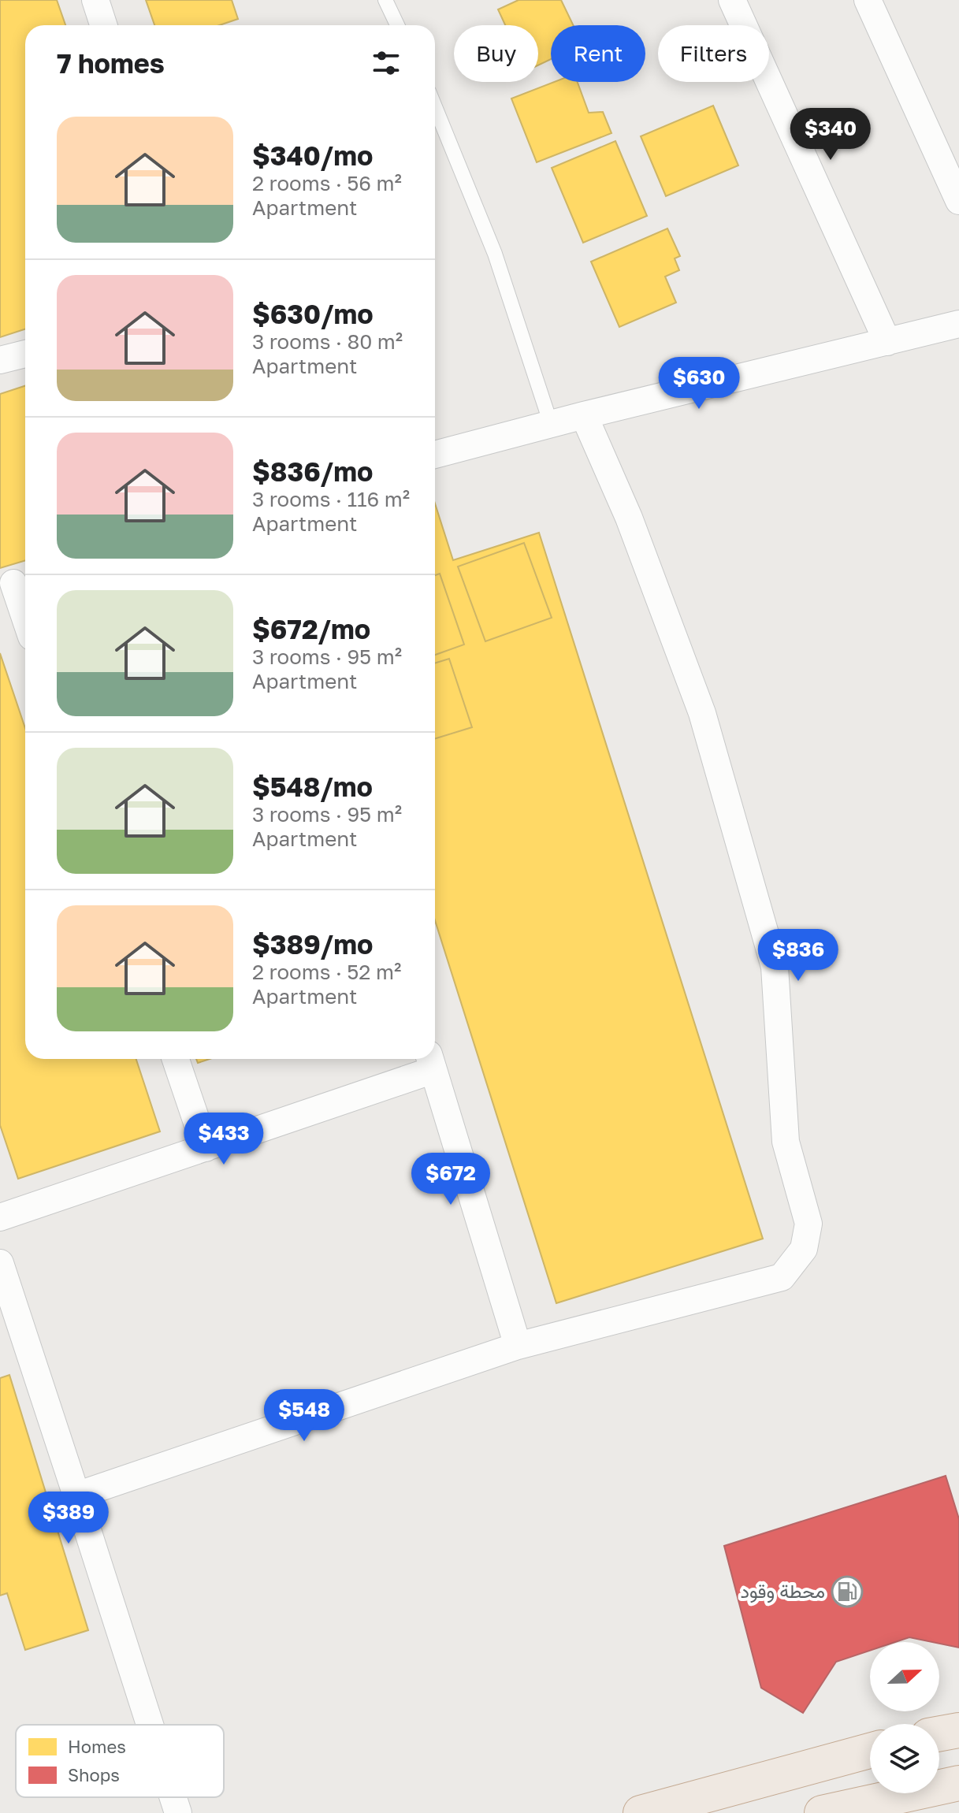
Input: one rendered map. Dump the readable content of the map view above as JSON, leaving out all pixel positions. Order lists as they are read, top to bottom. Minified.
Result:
{"places":{"fuel station":["محطة وقود"]},"legend":["Homes","Shops"],"north":"right","page":{"chip":["Buy","Rent","Filters"],"heading":"7 homes","list":[{"name":"$340/mo","note":"2 rooms · 56 m² · Apartment"},{"name":"$630/mo","note":"3 rooms · 80 m² · Apartment"},{"name":"$836/mo","note":"3 rooms · 116 m² · Apartment"},{"name":"$672/mo","note":"3 rooms · 95 m² · Apartment"},{"name":"$548/mo","note":"3 rooms · 95 m² · Apartment"},{"name":"$389/mo","note":"2 rooms · 52 m² · Apartment"}],"price":["$340","$630","$836","$433","$672","$548","$389"]}}
